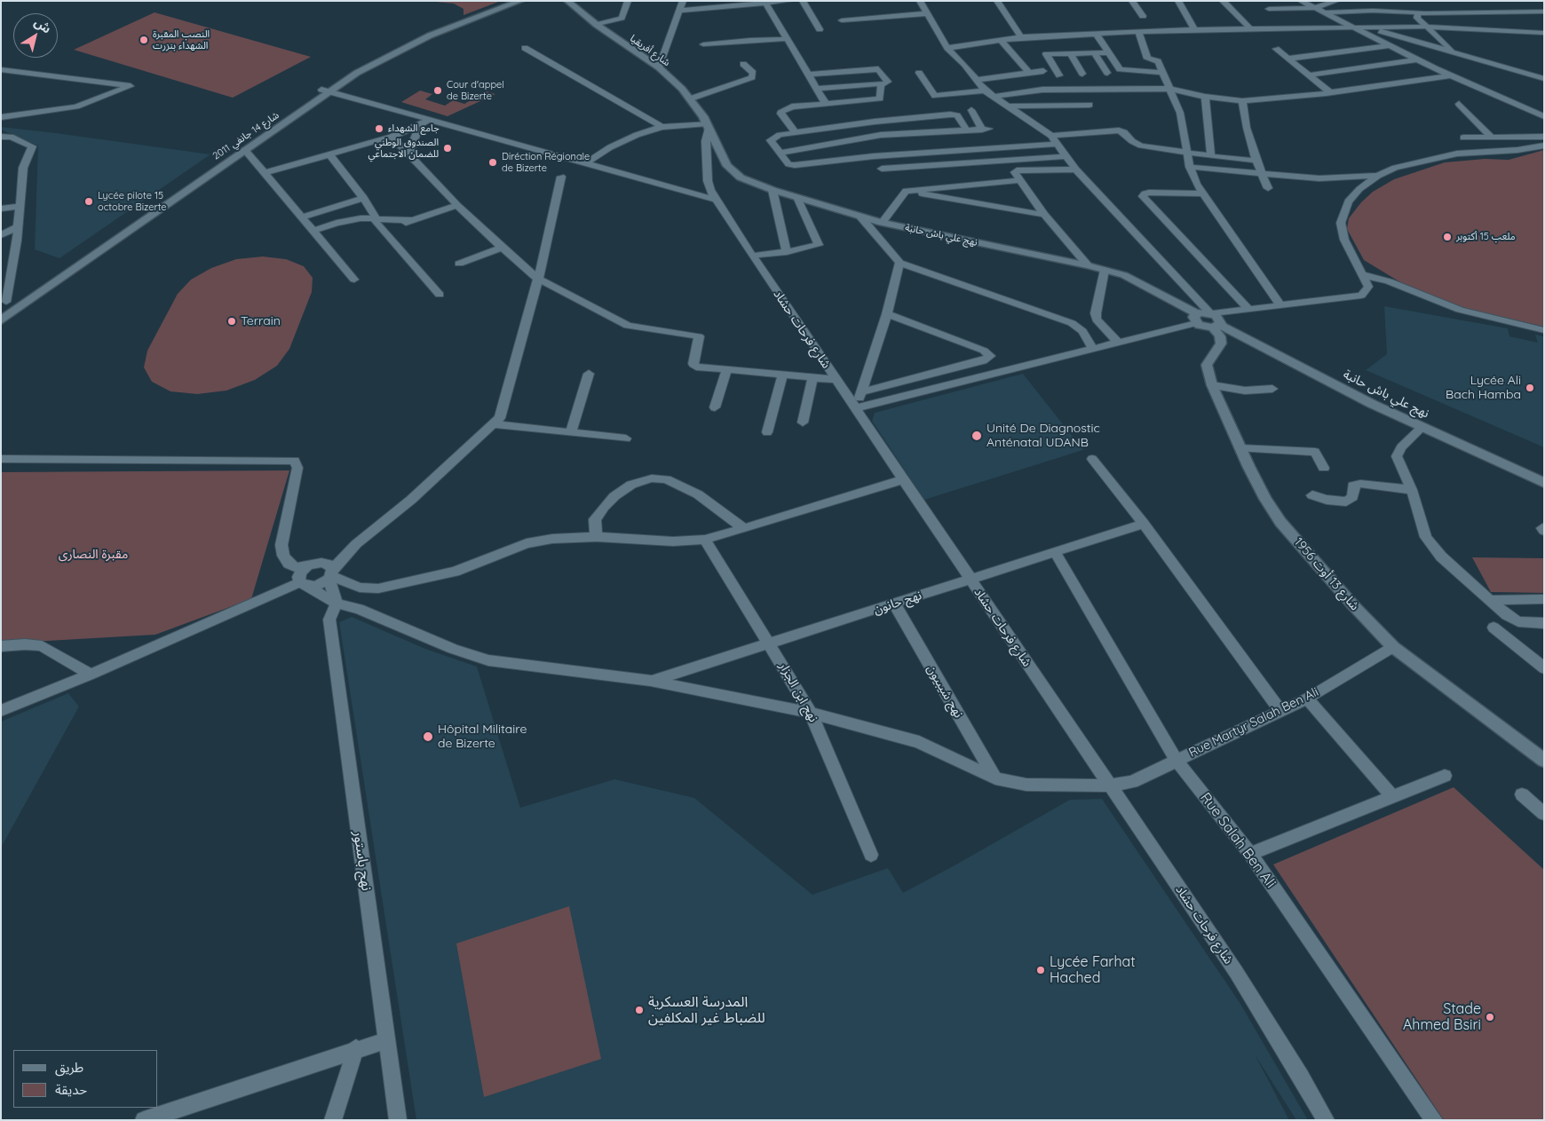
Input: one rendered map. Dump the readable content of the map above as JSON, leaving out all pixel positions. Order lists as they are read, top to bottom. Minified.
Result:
{"streets":{"street":["شارع أفريقيا","شارع 14 جانفي 2011","نهج علي باش حانبة","شارع فرحات حشاد","شارع 13 أوت 1956","نهج حانون","نهج شيبيون","نهج ابن الجزار","Rue Martyr Salah Ben Ali","Rue Salah Ben Ali","نهج باستور"]},"crossings":[["شارع أفريقيا","نهج علي باش حانبة"],["شارع أفريقيا","شارع فرحات حشاد"],["نهج علي باش حانبة","شارع فرحات حشاد"],["نهج علي باش حانبة","شارع 13 أوت 1956"],["شارع فرحات حشاد","نهج حانون"],["شارع فرحات حشاد","Rue Martyr Salah Ben Ali"],["شارع 13 أوت 1956","Rue Martyr Salah Ben Ali"],["نهج حانون","نهج شيبيون"],["نهج حانون","نهج ابن الجزار"],["نهج حانون","Rue Martyr Salah Ben Ali"],["نهج حانون","Rue Salah Ben Ali"],["نهج شيبيون","Rue Martyr Salah Ben Ali"],["نهج ابن الجزار","Rue Martyr Salah Ben Ali"],["Rue Martyr Salah Ben Ali","Rue Salah Ben Ali"],["Rue Martyr Salah Ben Ali","نهج باستور"]],"parks":["مقبرة النصارى"],"places":["النصب المقبرة الشهداء بنزرت","Cour d'appel de Bizerte","جامع الشهداء","الصندوق الوطني للضمان الاجتماعي","Diréction Régionale de Bizerte","Lycée pilote 15 octobre Bizerte","ملعب 15 أكتوبر","Terrain","Lycée Ali Bach Hamba","Unité De Diagnostic Anténatal UDANB","Hôpital Militaire de Bizerte","Lycée Farhat Hached","المدرسة العسكرية للضباط غير المكلفين","Stade Ahmed Bsiri"],"legend":["طريق","حديقة"],"north":"top right"}
